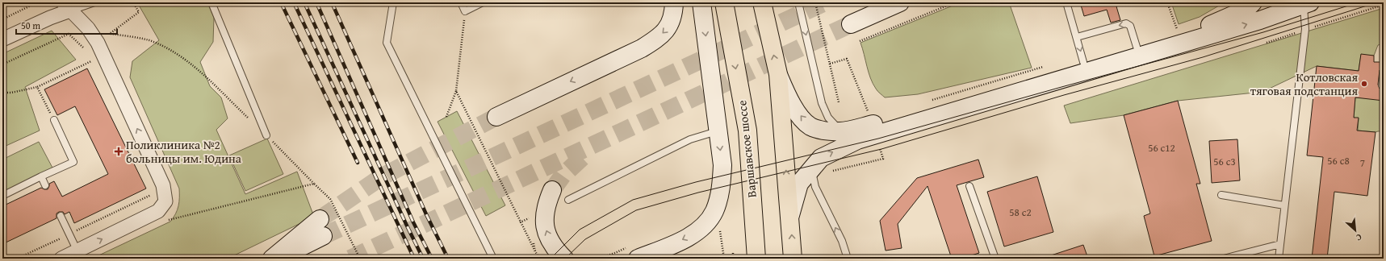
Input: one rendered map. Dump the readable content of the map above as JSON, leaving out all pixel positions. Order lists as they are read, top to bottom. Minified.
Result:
{"streets":{"main road":["Варшавское шоссе"]},"places":{"other":["Котловская тяговая подстанция"],"health":["Поликлиника №2 больницы им. Юдина"]},"house_numbers":["56 с12","56 с8","56 с3","7","58 с2"],"scale_bar":"50 m","north":"bottom right"}
